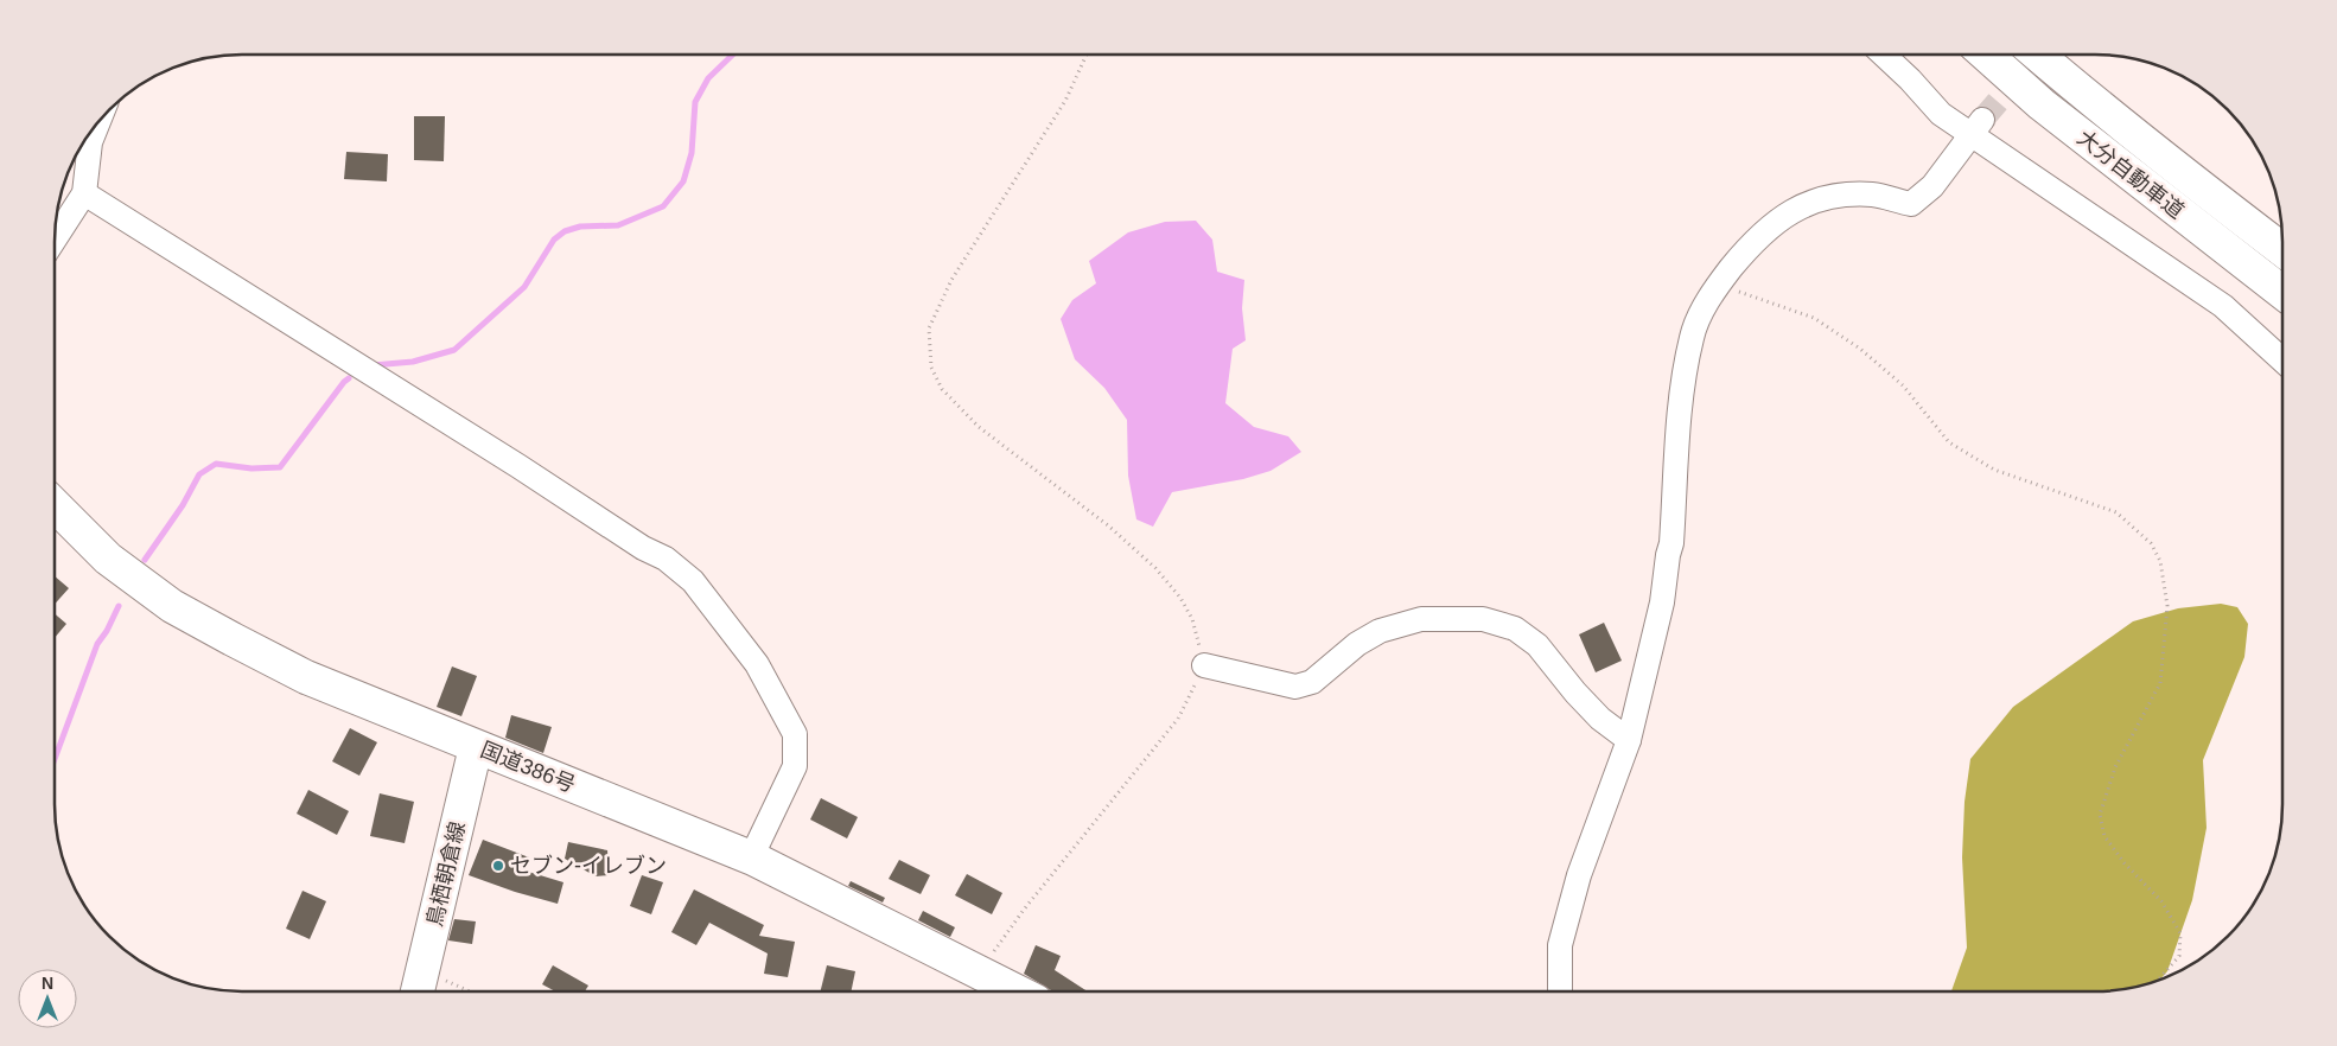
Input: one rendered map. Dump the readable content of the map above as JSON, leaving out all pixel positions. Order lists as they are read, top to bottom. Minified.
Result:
{"streets":{"main road":["大分自動車道","国道386号","鳥栖朝倉線"]},"crossings":[["国道386号","鳥栖朝倉線"]],"places":["セブン-イレブン"],"north":"top"}
